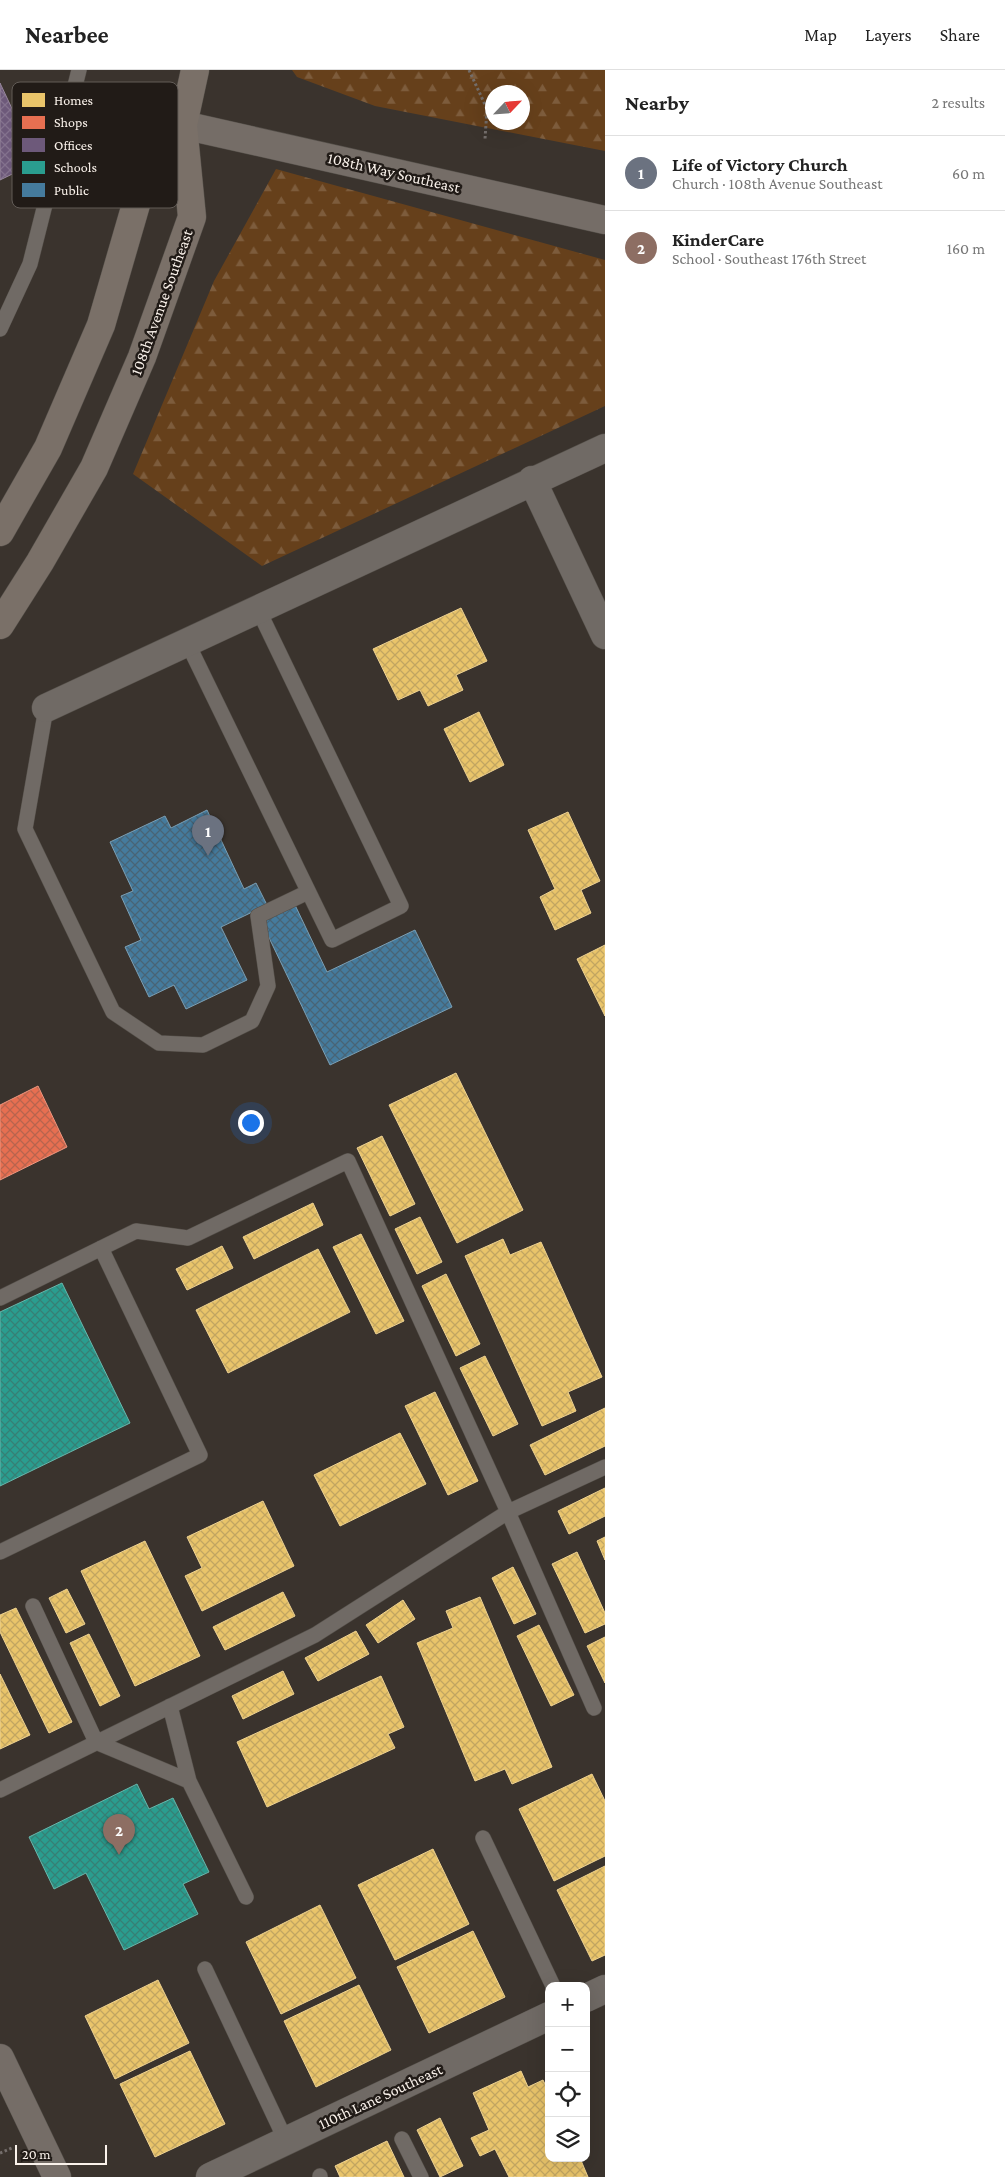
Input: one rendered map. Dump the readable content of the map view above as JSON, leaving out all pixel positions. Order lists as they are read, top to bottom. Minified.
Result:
{"streets":{"main road":["108th Avenue Southeast"],"street":["108th Way Southeast","110th Lane Southeast"]},"crossings":[["108th Way Southeast","108th Avenue Southeast"]],"legend":["Homes","Shops","Offices","Schools","Public"],"scale_bar":"20 m","north":"top right","page":{"header":"Nearbee","nav":["Map","Layers","Share"],"heading":["Nearby","2 results"],"list":[{"mark":"1","name":"Life of Victory Church","note":"Church · 108th Avenue Southeast","value":"60 m"},{"mark":"2","name":"KinderCare","note":"School · Southeast 176th Street","value":"160 m"}],"pins":["1","2"],"map_buttons":["+","−"],"scale":"20 m"}}
